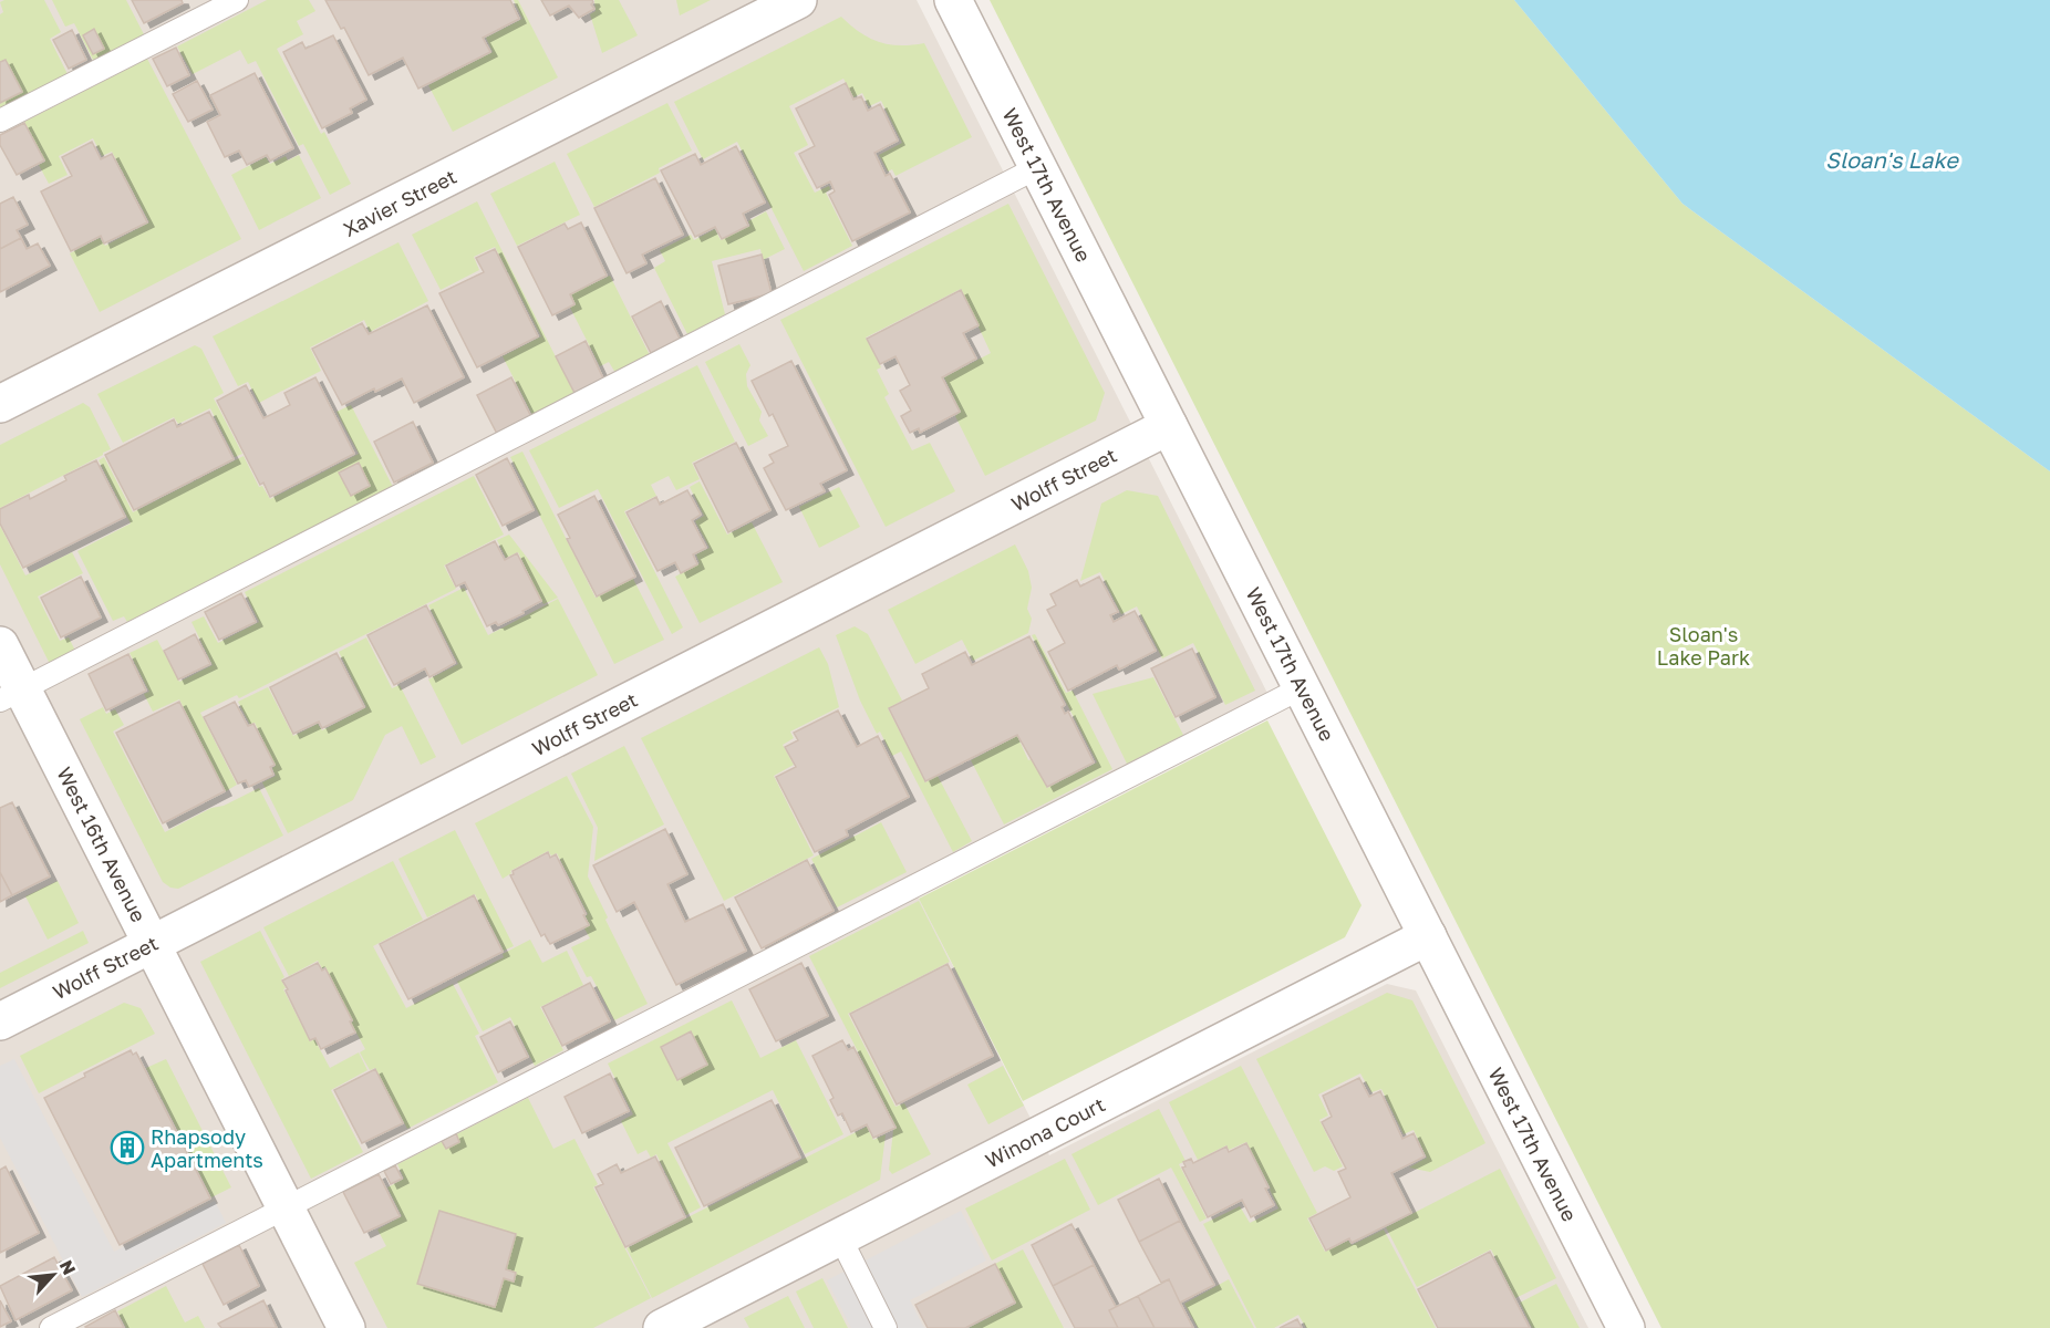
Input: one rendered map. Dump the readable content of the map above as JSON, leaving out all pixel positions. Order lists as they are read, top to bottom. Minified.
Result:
{"streets":{"street":["West 17th Avenue","Xavier Street","Wolff Street","West 16th Avenue","Winona Court"]},"crossings":[["West 17th Avenue","Wolff Street"],["West 17th Avenue","Winona Court"],["Wolff Street","West 16th Avenue"]],"water":["Sloan's Lake"],"parks":["Sloan's Lake Park"],"places":{"building":["Rhapsody Apartments"]},"north":"top right"}
